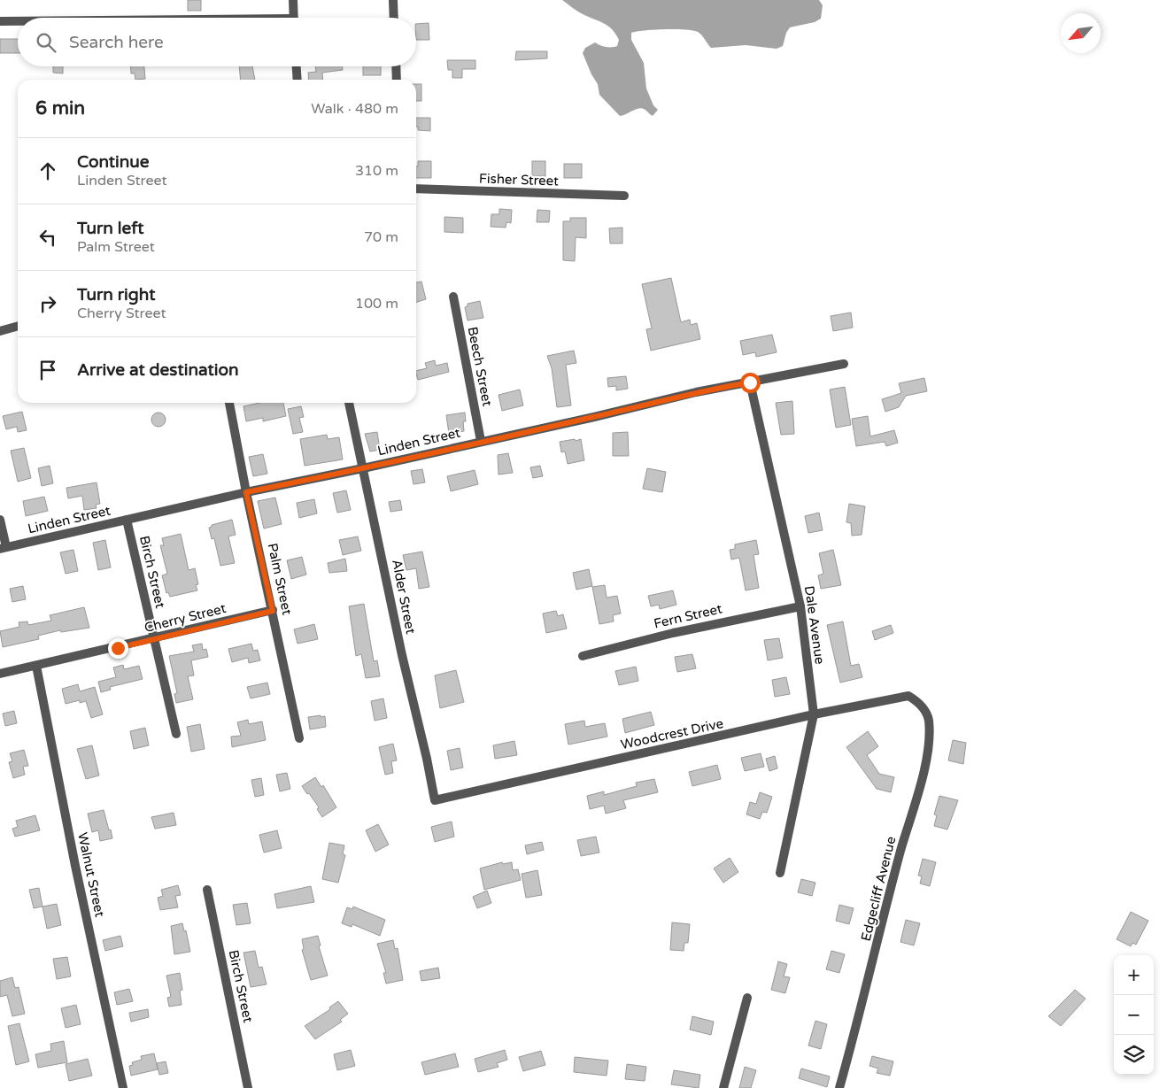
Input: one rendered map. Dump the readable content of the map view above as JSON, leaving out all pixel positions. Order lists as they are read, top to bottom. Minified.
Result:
{"streets":{"street":["Fisher Street","Beech Street","Linden Street","Birch Street","Palm Street","Alder Street","Fern Street","Cherry Street","Dale Avenue","Woodcrest Drive","Walnut Street","Edgecliff Avenue"]},"crossings":[["Beech Street","Linden Street"],["Linden Street","Birch Street"],["Linden Street","Palm Street"],["Linden Street","Alder Street"],["Linden Street","Dale Avenue"],["Birch Street","Cherry Street"],["Palm Street","Cherry Street"],["Alder Street","Woodcrest Drive"],["Fern Street","Dale Avenue"],["Cherry Street","Walnut Street"],["Dale Avenue","Woodcrest Drive"],["Woodcrest Drive","Edgecliff Avenue"]],"north":"bottom left","page":{"search":"Search here","heading":["6 min","Walk · 480 m"],"list":[["Continue","Linden Street","310 m"],["Turn left","Palm Street","70 m"],["Turn right","Cherry Street","100 m"],"Arrive at destination"],"map_buttons":["+","−"]}}
